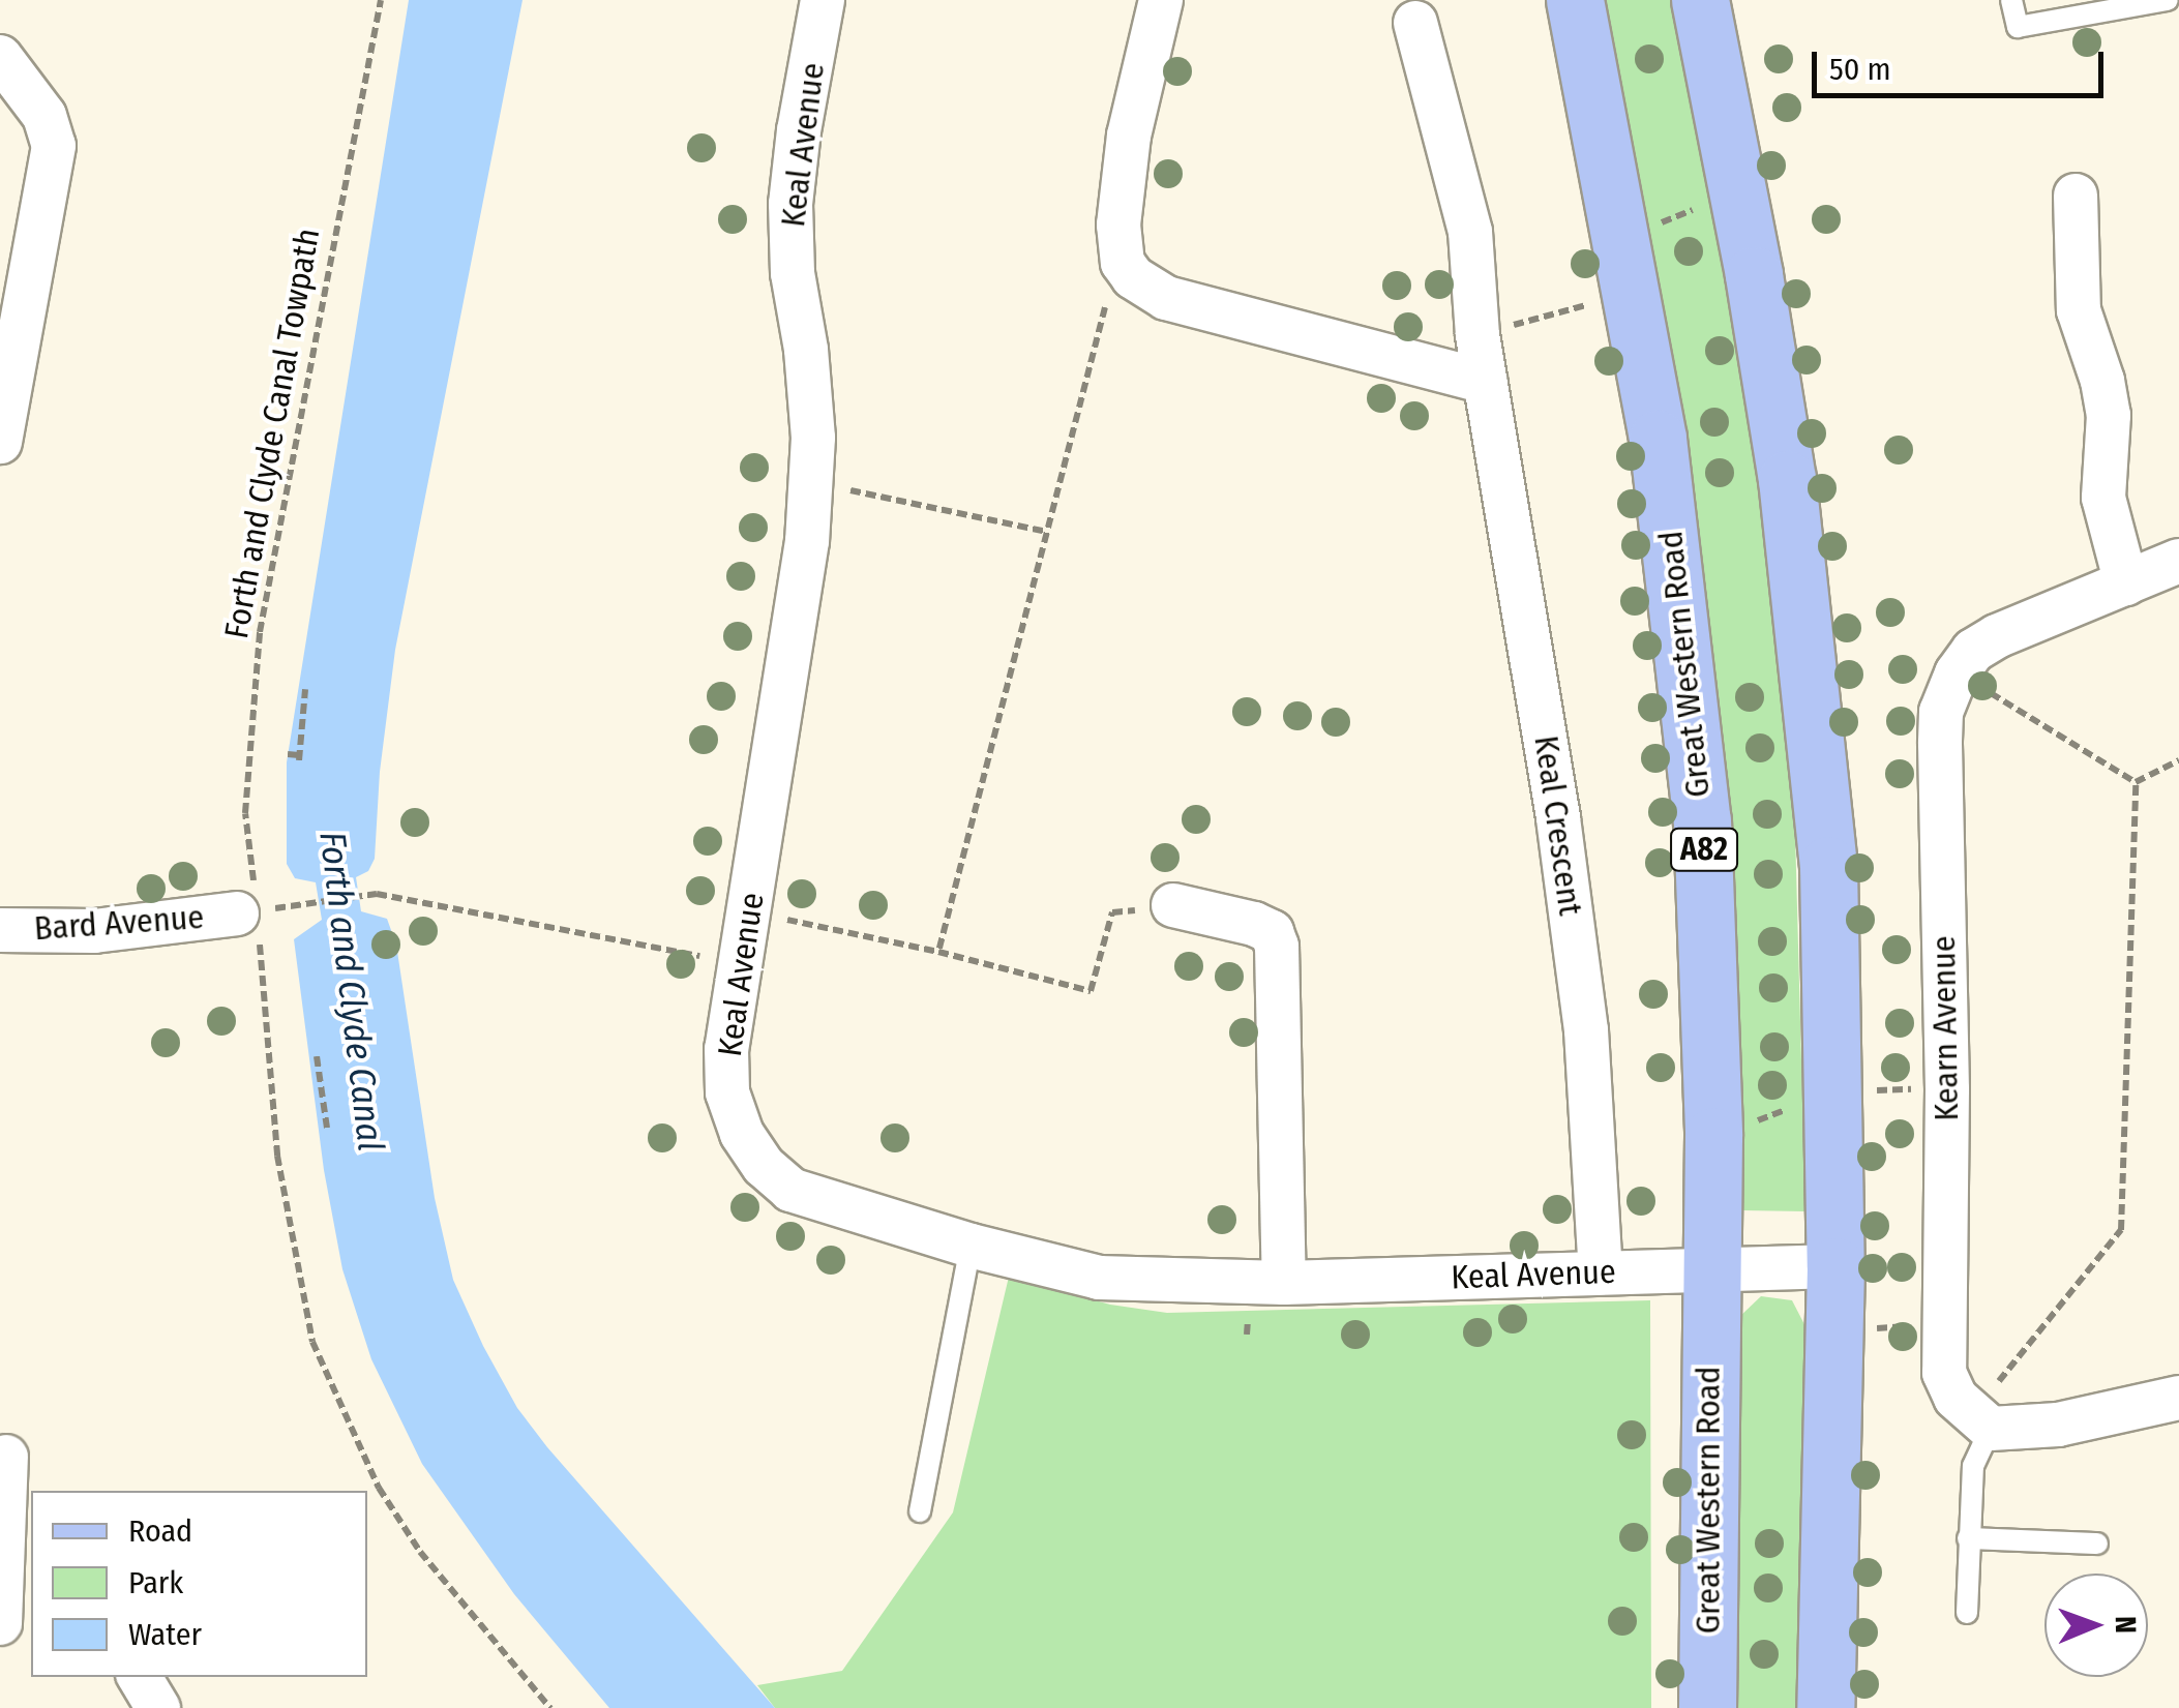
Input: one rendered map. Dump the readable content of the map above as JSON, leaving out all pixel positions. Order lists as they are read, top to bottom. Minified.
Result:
{"streets":{"main road":["Great Western Road","A82"],"street":["Keal Avenue","Keal Crescent","Bard Avenue","Kearn Avenue"],"path":["Forth and Clyde Canal Towpath"]},"crossings":[["Keal Avenue","Great Western Road"],["Keal Avenue","Keal Crescent"],["Forth and Clyde Canal Towpath","Bard Avenue"]],"water":["Forth and Clyde Canal"],"legend":["Road","Park","Water"],"scale_bar":"50 m","north":"right"}
